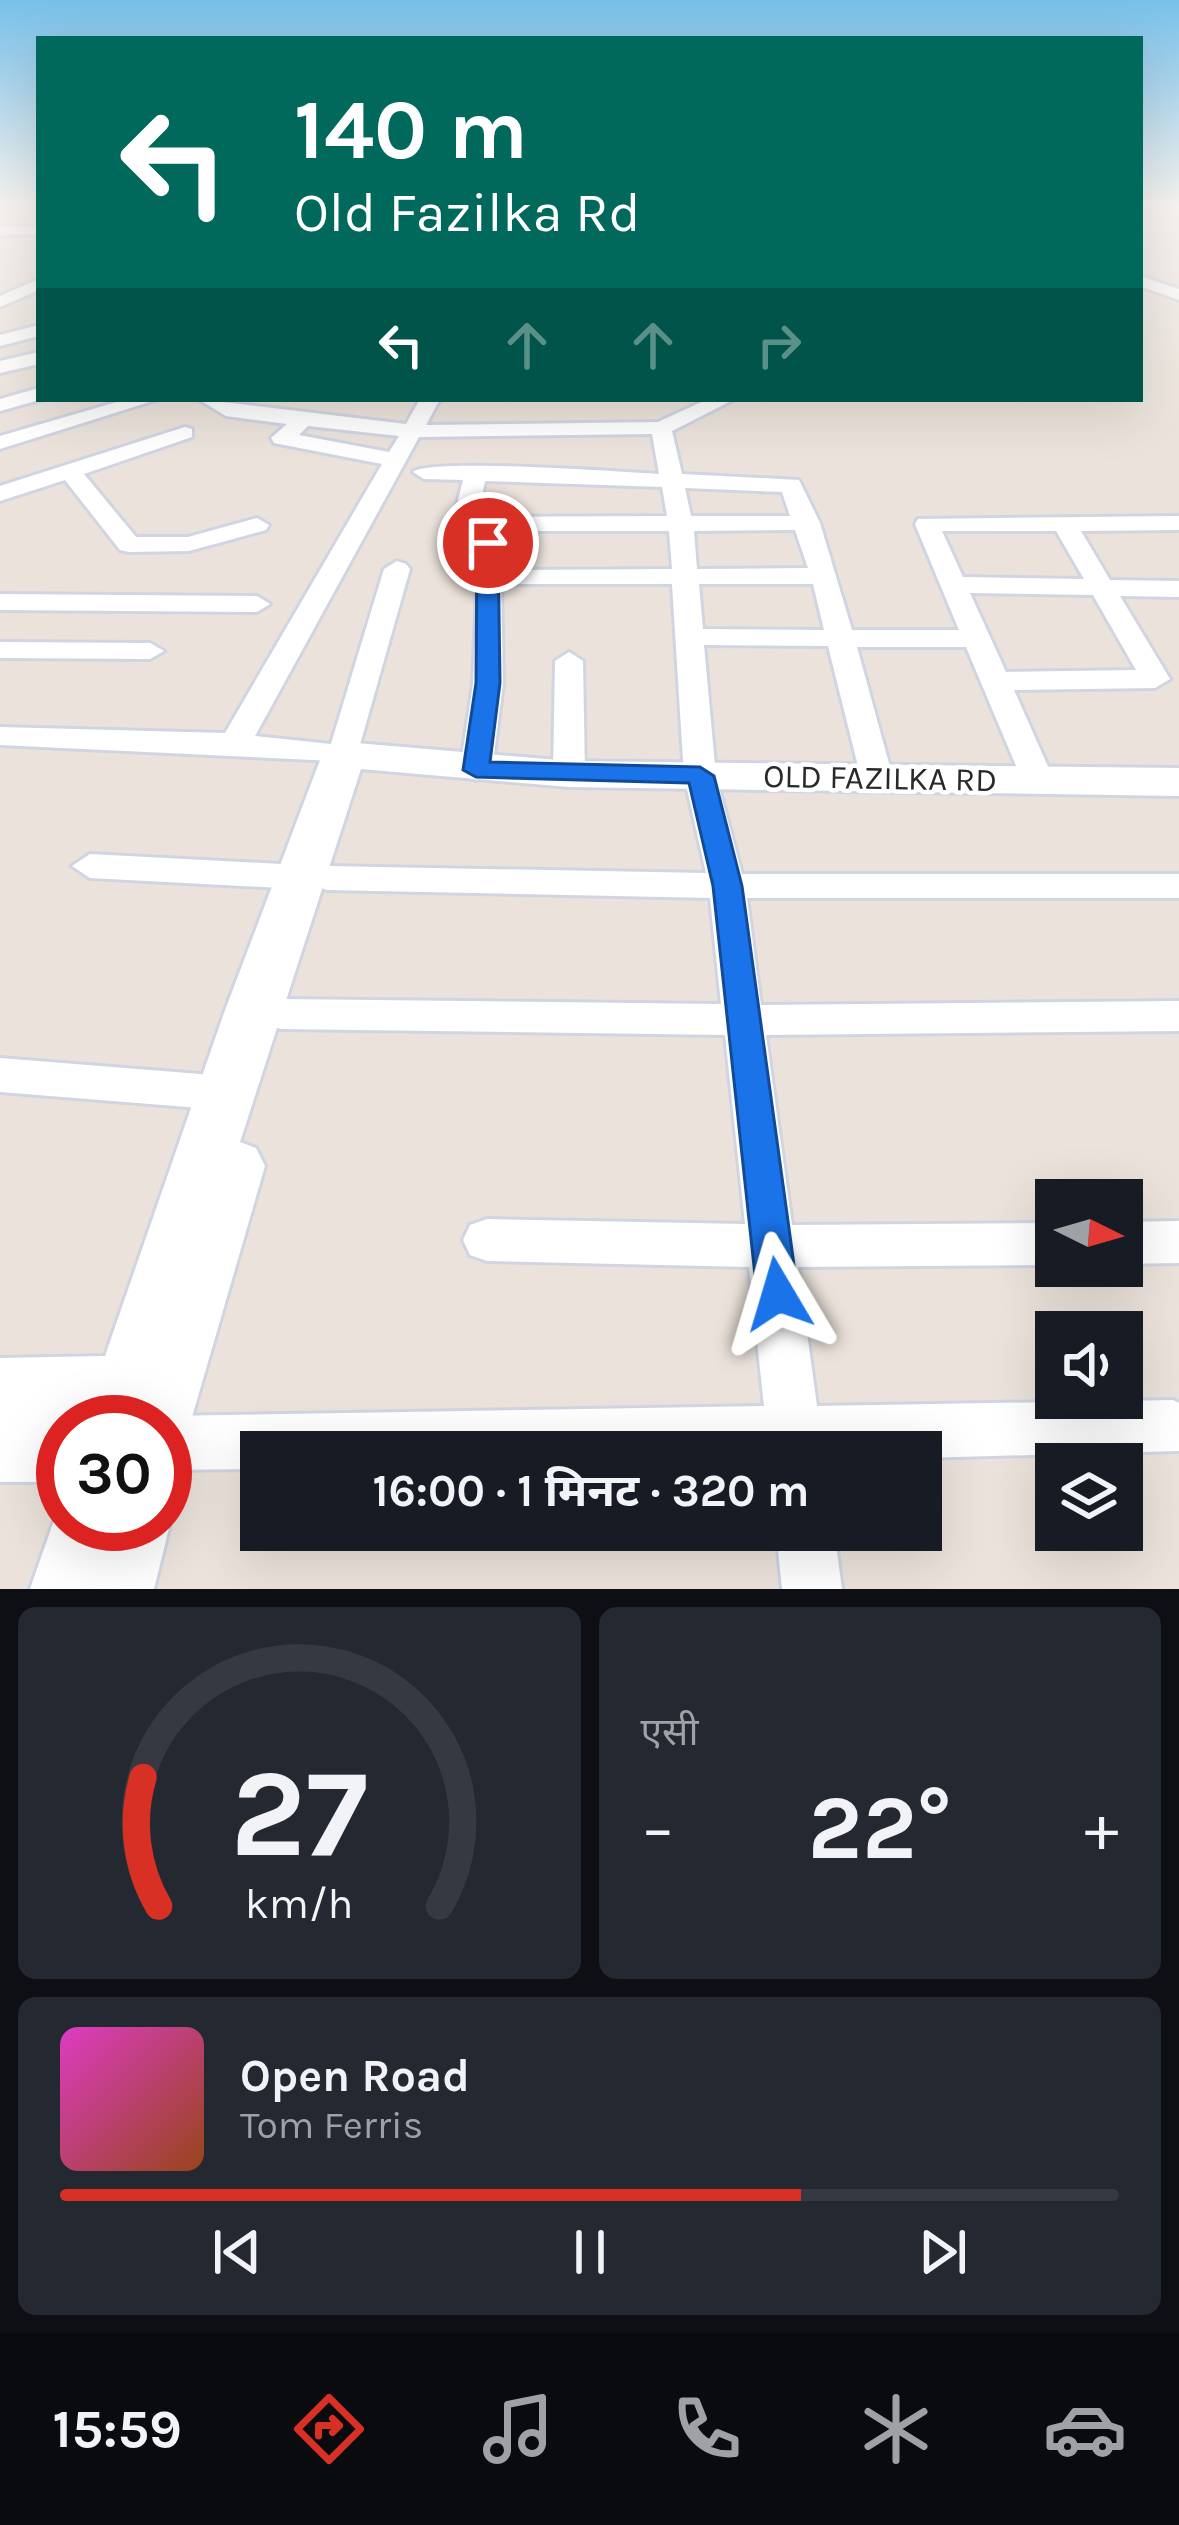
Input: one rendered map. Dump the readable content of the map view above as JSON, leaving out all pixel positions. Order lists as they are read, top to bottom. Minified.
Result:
{"streets":{"main road":["OLD FAZILKA RD"]},"north":"right","page":{"turn":["140 m","Old Fazilka Rd"],"limit":"30","trip":"16:00 · 1 मिनट · 320 m","tile":"एसी","heat":["−","22°","+"],"song":["Open Road","Tom Ferris"],"tabs":"15:59","gauge":["27","km/h"]}}
